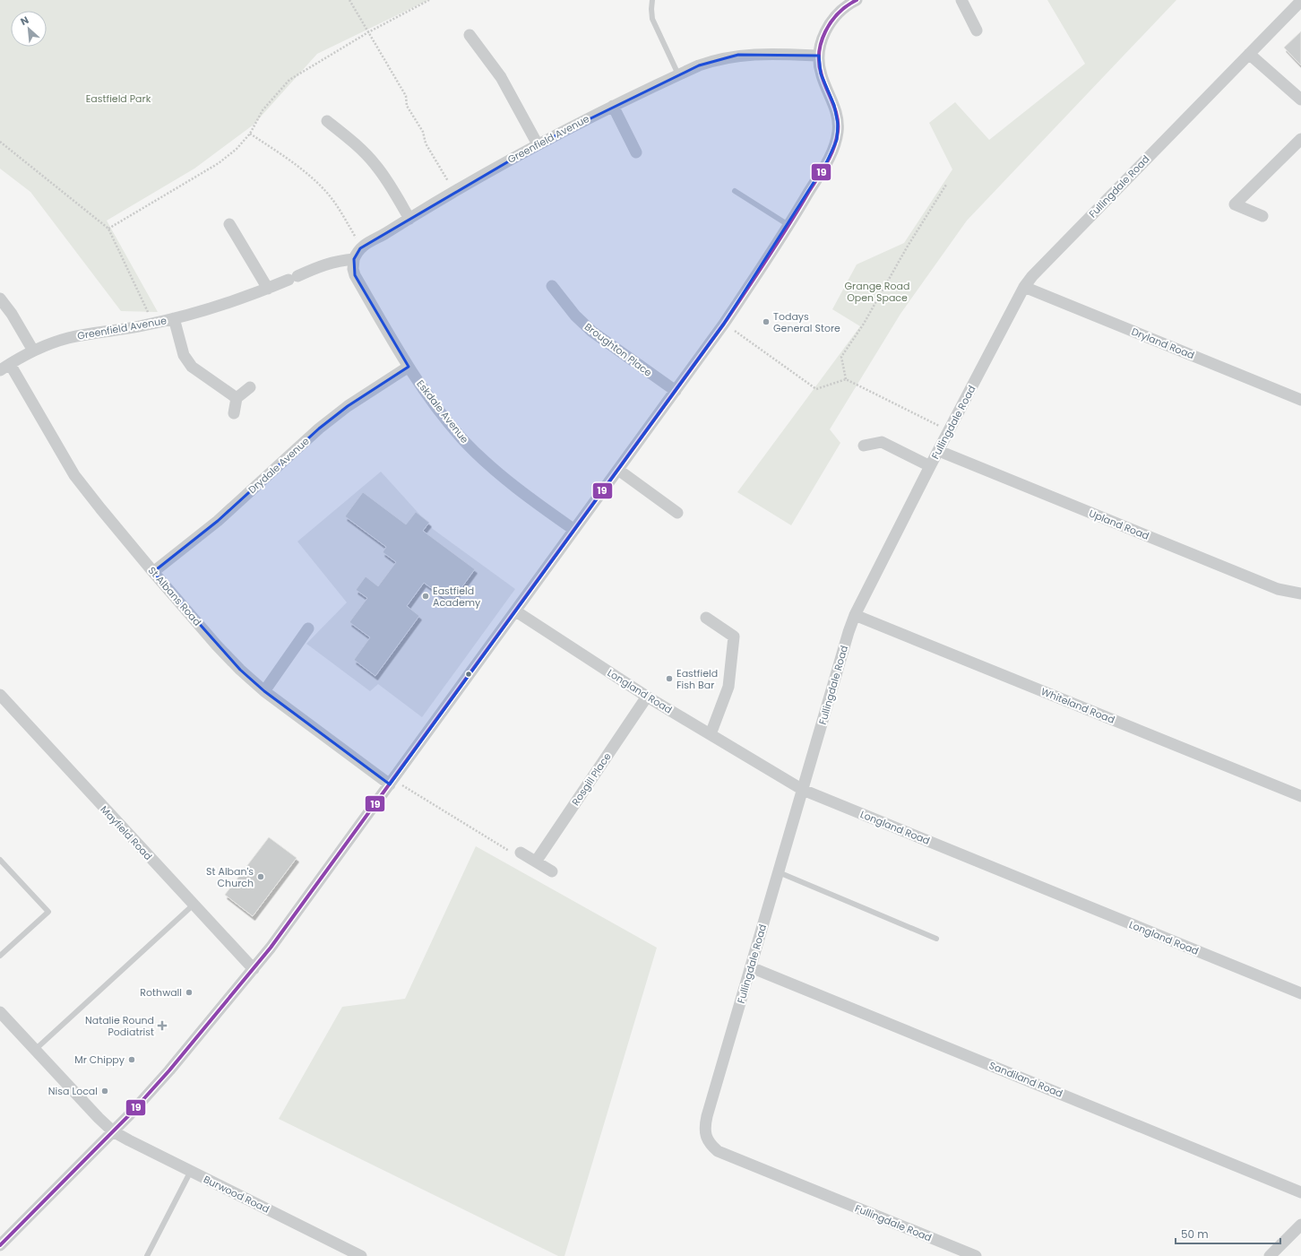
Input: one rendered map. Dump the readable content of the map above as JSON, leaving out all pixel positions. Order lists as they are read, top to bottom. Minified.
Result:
{"streets":{"street":["Greenfield Avenue","Fullingdale Road","Dryland Road","Broughton Place","Eskdale Avenue","Drydale Avenue","Upland Road","St Albans Road","Longland Road","Whiteland Road","Rosgill Place","Mayfield Road","Sandiland Road","Burwood Road"]},"crossings":[["Greenfield Avenue","Eskdale Avenue"],["Greenfield Avenue","St Albans Road"],["Fullingdale Road","Dryland Road"],["Fullingdale Road","Upland Road"],["Fullingdale Road","Longland Road"],["Fullingdale Road","Whiteland Road"],["Fullingdale Road","Sandiland Road"],["Eskdale Avenue","Drydale Avenue"],["Drydale Avenue","St Albans Road"],["Longland Road","Rosgill Place"]],"parks":["Eastfield Park","Grange Road Open Space"],"places":{"other":["Todays General Store","Eastfield Academy","Eastfield Fish Bar","St Alban's Church","Rothwall","Mr Chippy","Nisa Local"],"health":["Natalie Round Podiatrist"]},"lines":["transit line 19"],"scale_bar":"50 m","north":"top left"}
